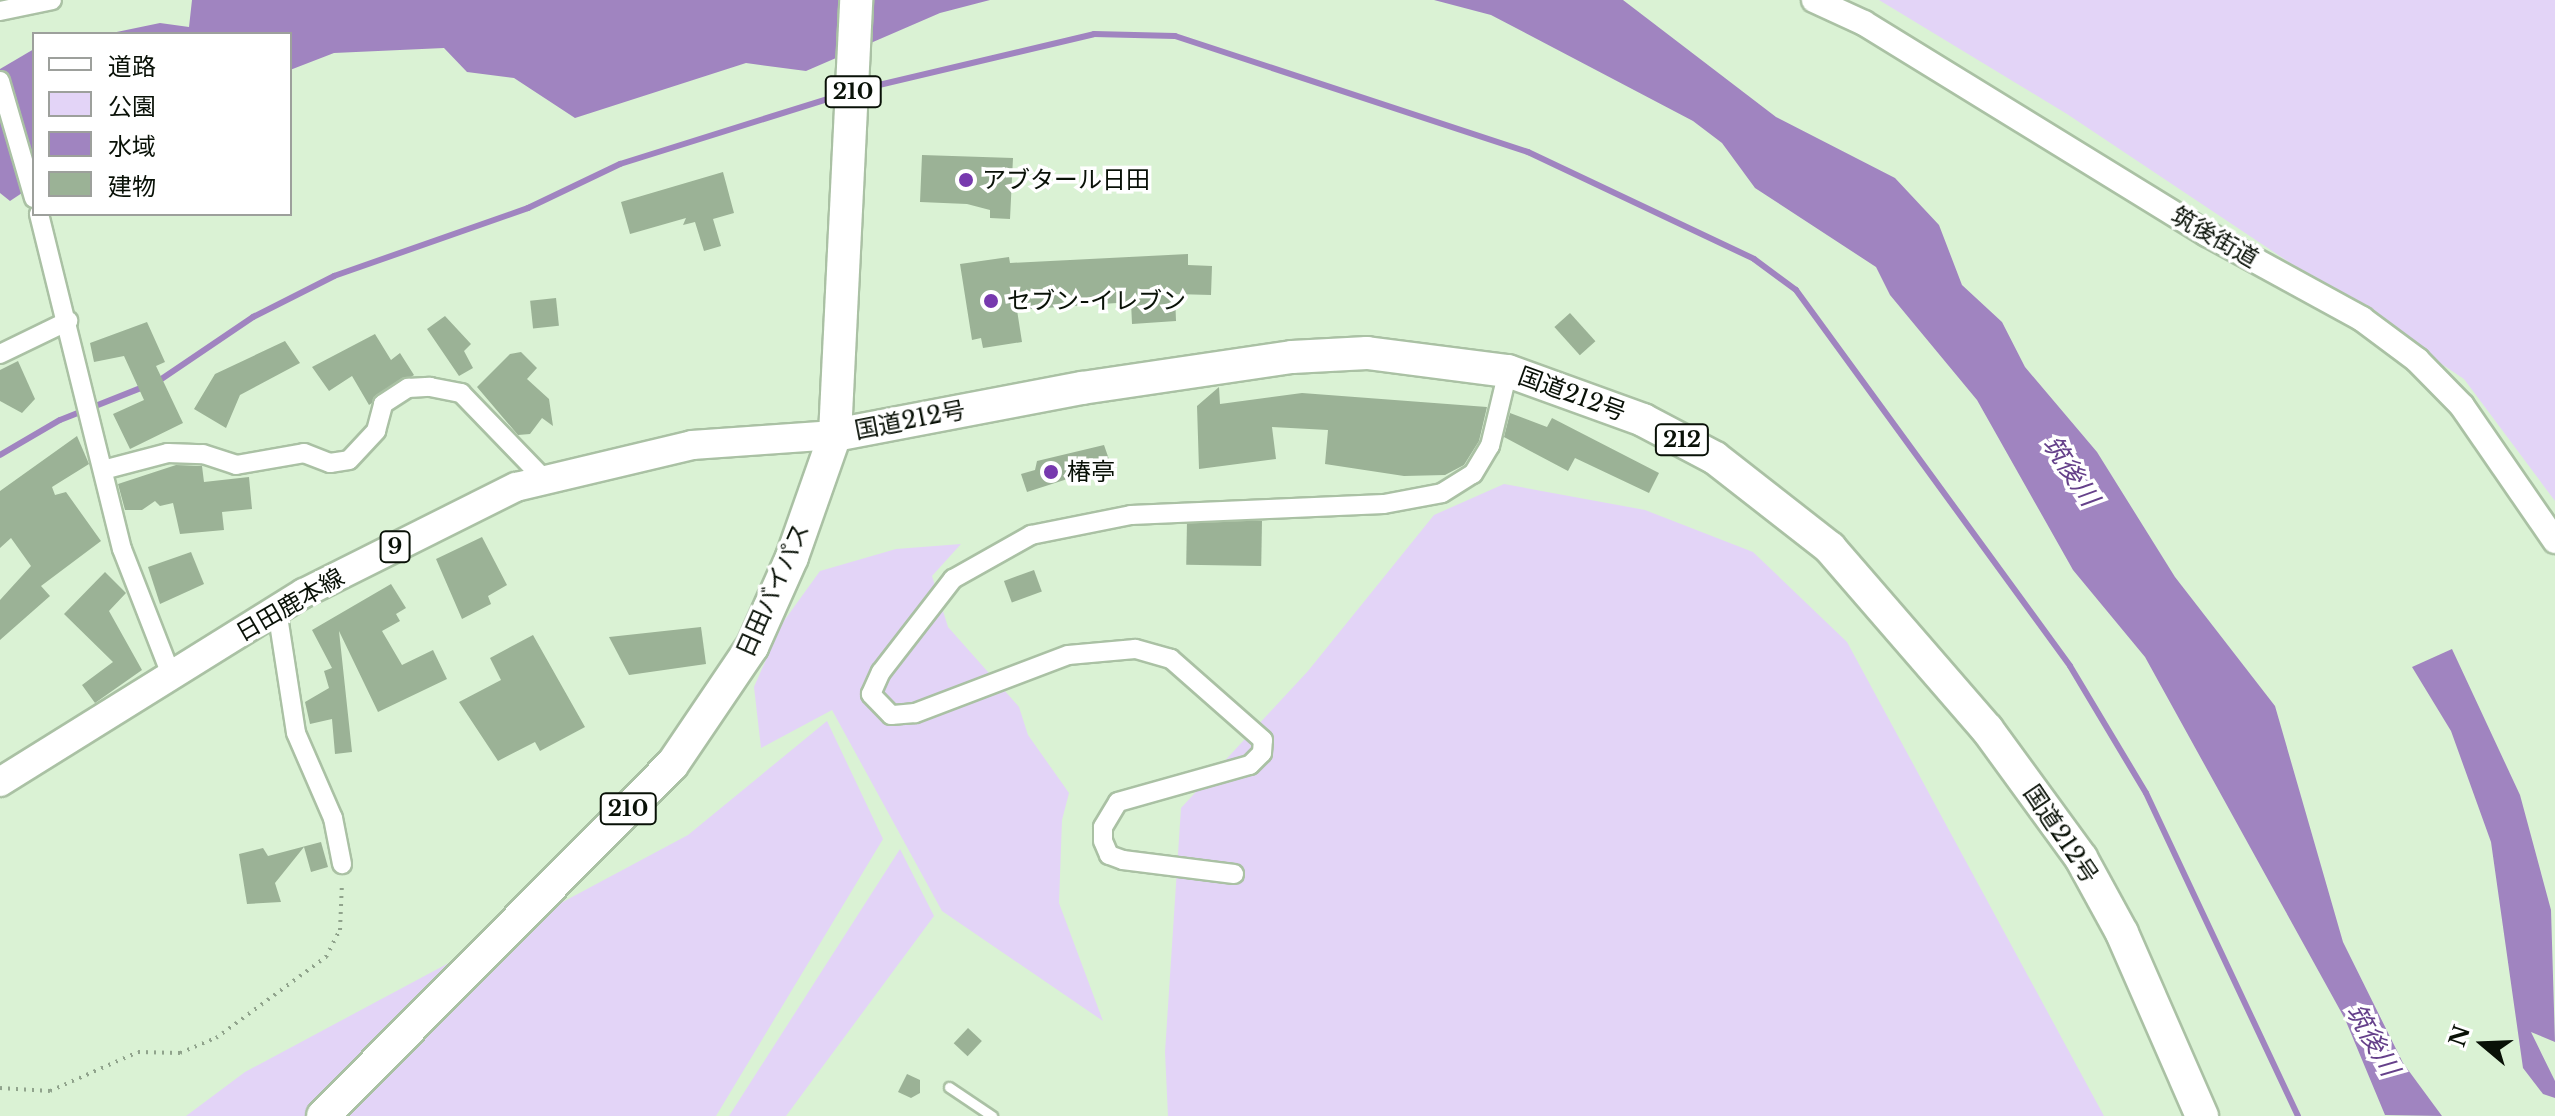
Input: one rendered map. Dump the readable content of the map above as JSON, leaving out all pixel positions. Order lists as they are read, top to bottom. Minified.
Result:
{"streets":{"highway":["210","国道212号","212","日田バイパス"],"main road":["9","日田鹿本線"],"street":["筑後街道"]},"crossings":[["国道212号","日田バイパス"],["国道212号","日田鹿本線"],["日田バイパス","日田鹿本線"]],"water":["筑後川"],"places":["アブタール日田","セブン-イレブン","椿亭"],"legend":["道路","公園","水域","建物"],"north":"left"}
